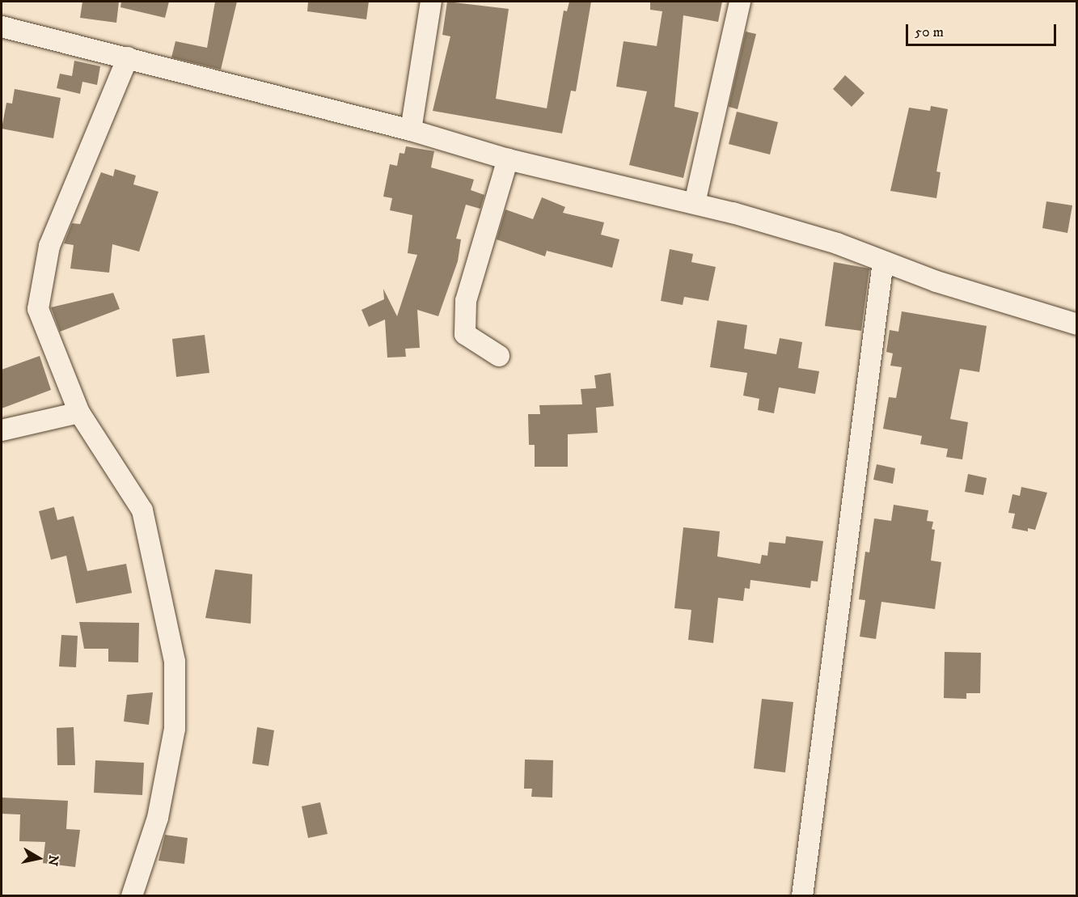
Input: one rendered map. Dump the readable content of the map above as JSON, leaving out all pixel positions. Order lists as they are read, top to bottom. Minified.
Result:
{"scale_bar":"50 m","north":"right"}
